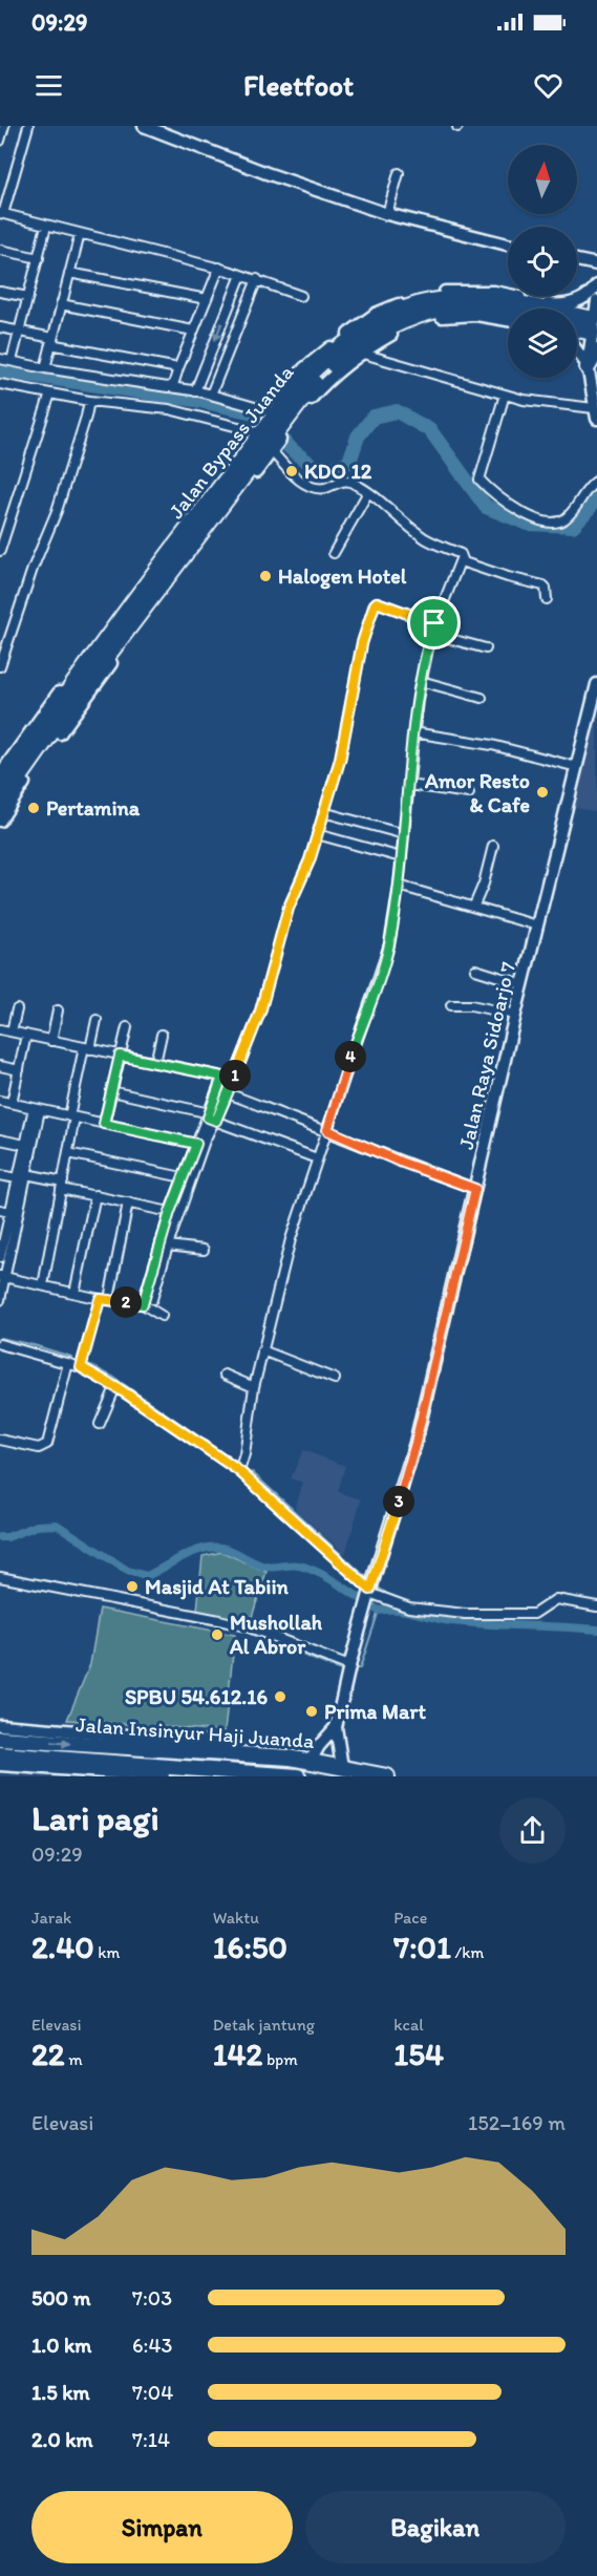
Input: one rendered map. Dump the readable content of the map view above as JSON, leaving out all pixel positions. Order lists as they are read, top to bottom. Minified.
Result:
{"streets":{"highway":["Jalan Bypass Juanda","Jalan Insinyur Haji Juanda"],"street":["Jalan Raya Sidoarjo 7"]},"crossings":[["Jalan Raya Sidoarjo 7","Jalan Insinyur Haji Juanda"]],"places":["KDO 12","Halogen Hotel","Amor Resto & Cafe","Pertamina","Masjid At Tabiin","Mushollah Al Abror","SPBU 54.612.16","Prima Mart"],"north":"top","page":{"status":"09:29","header":"Fleetfoot","pins":["4","1","2","3"],"heading":["Lari pagi","09:29"],"stats":[["Jarak","2.40 km"],["Waktu","16:50"],["Pace","7:01 /km"],["Elevasi","22 m"],["Detak jantung","142 bpm"],["kcal","154"]],"chart":["Elevasi","152–169 m"],"list":[{"name":"500 m","note":"7:03"},{"name":"1.0 km","note":"6:43"},{"name":"1.5 km","note":"7:04"},{"name":"2.0 km","note":"7:14"}],"buttons":["Simpan","Bagikan"]}}
